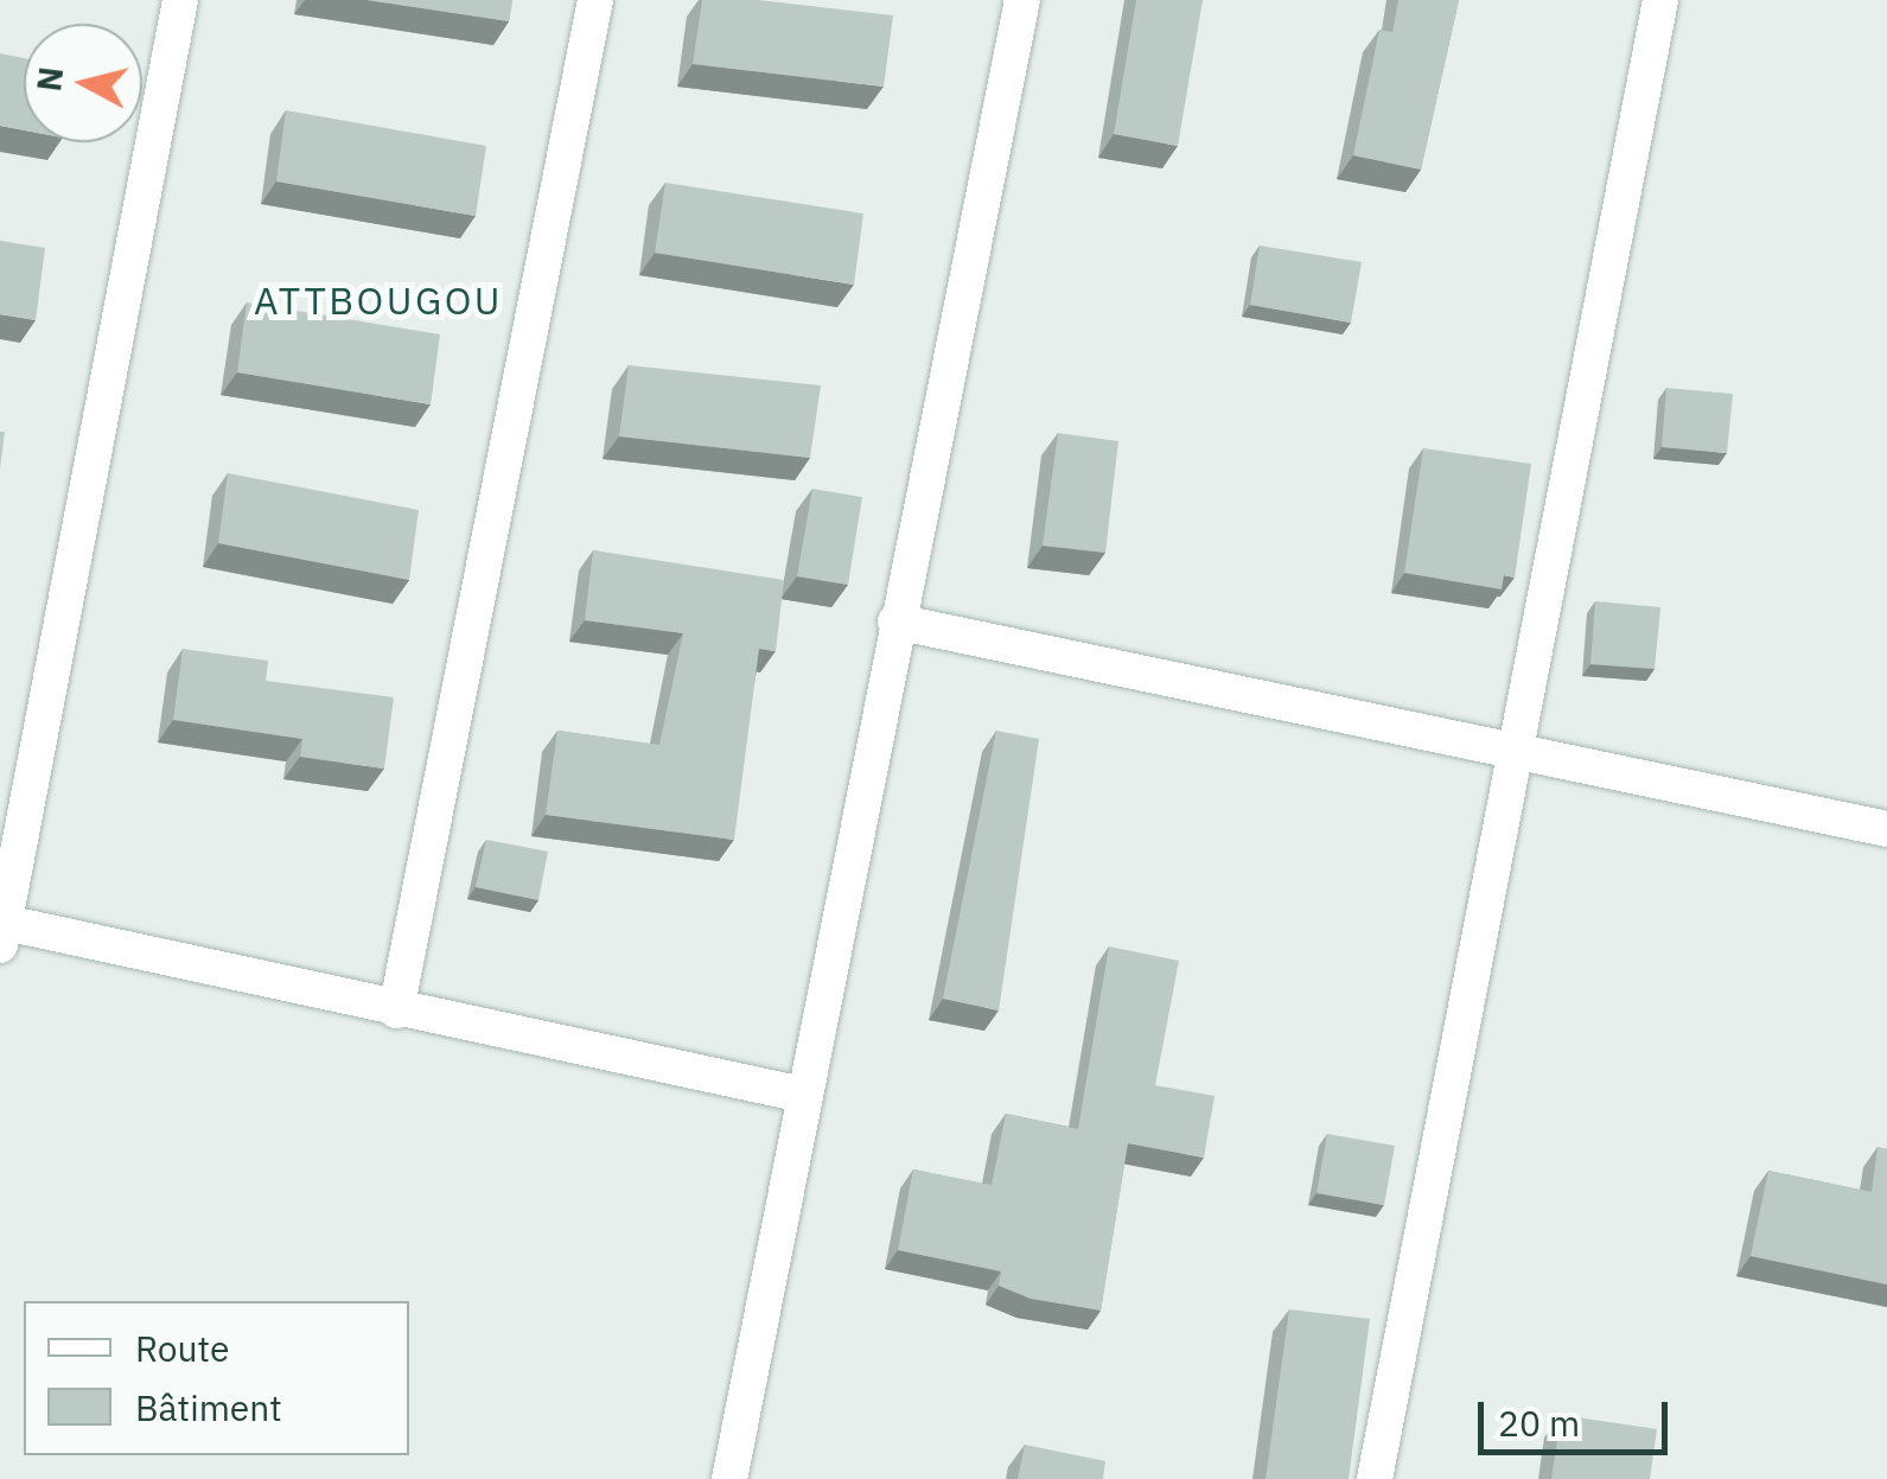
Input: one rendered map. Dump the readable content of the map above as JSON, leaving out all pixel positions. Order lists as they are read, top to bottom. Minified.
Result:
{"districts":["ATTBOUGOU"],"legend":["Route","Bâtiment"],"scale_bar":"20 m","north":"left"}
